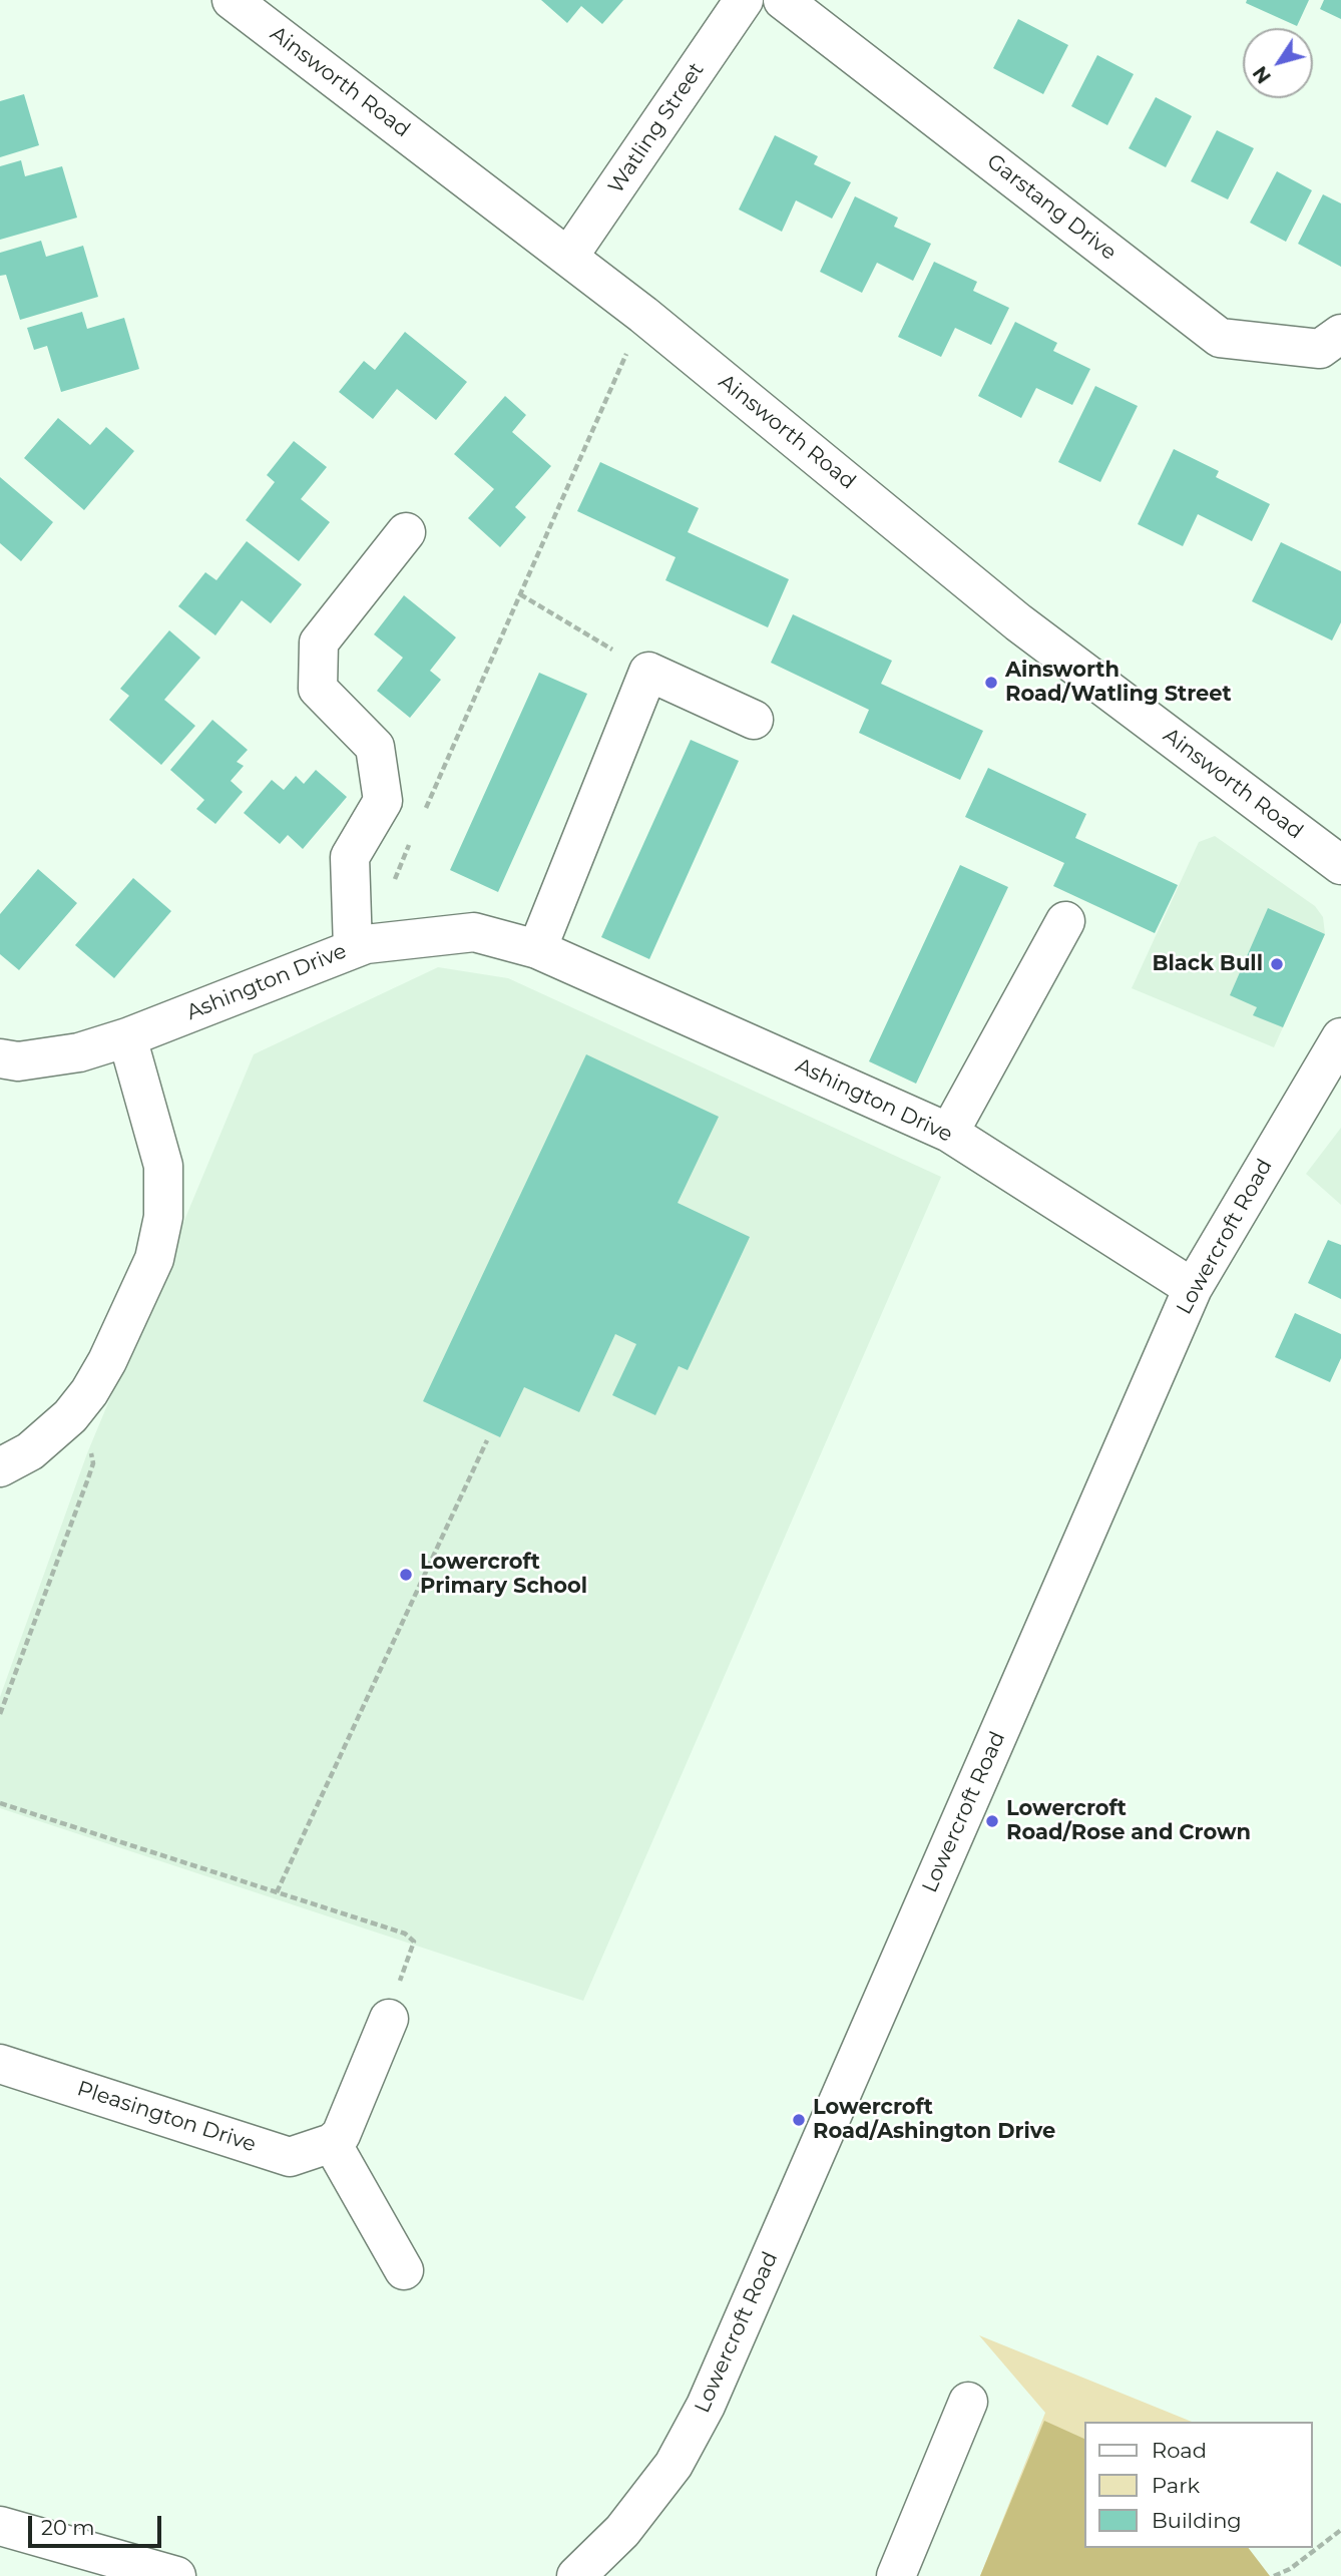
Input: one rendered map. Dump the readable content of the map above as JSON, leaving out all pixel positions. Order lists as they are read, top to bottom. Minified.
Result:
{"streets":{"street":["Ainsworth Road","Watling Street","Garstang Drive","Ashington Drive","Lowercroft Road","Pleasington Drive"]},"crossings":[["Ainsworth Road","Watling Street"],["Ashington Drive","Lowercroft Road"]],"places":["Ainsworth Road/Watling Street","Black Bull","Lowercroft Primary School","Lowercroft Road/Rose and Crown","Lowercroft Road/Ashington Drive"],"legend":["Road","Park","Building"],"scale_bar":"20 m","north":"bottom left"}
